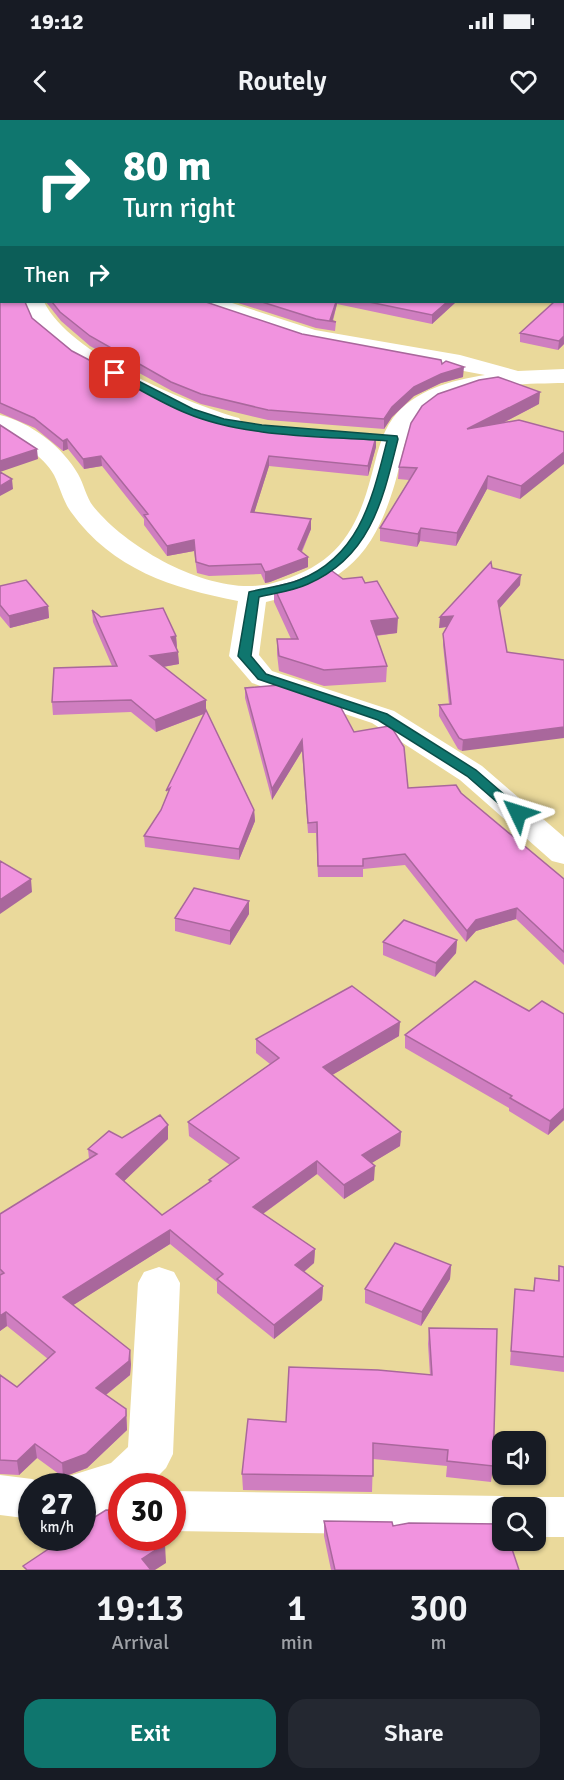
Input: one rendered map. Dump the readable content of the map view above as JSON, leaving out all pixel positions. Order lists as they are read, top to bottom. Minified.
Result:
{"page":{"status":"19:12","header":"Routely","turn":["80 m","Turn right"],"then":"Then","speed":"27 km/h","limit":"30","eta":["19:13","Arrival","1","min","300","m"],"buttons":["Exit","Share"]}}
